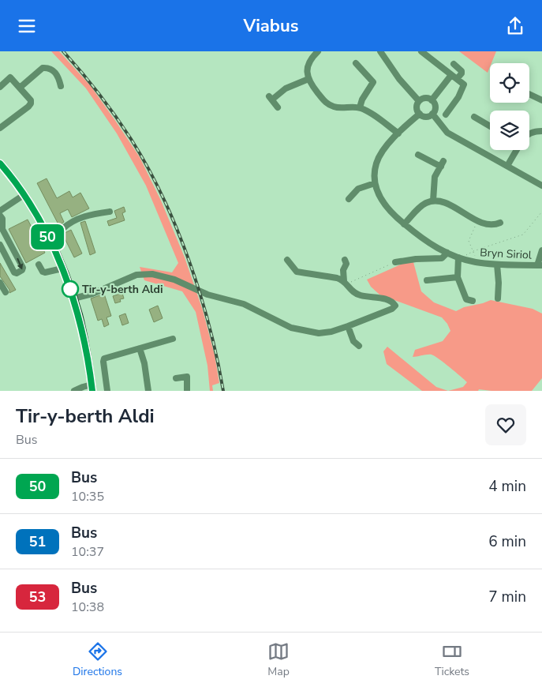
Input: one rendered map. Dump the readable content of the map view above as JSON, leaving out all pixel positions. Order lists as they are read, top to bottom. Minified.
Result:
{"streets":{"street":["Bryn Siriol"]},"places":["Tir-y-berth Aldi"],"lines":["bus line 50"],"page":{"header":"Viabus","on_map":"50","heading":["Tir-y-berth Aldi","Bus"],"list":[{"mark":"50","name":"Bus","note":"10:35","value":"4 min"},{"mark":"51","name":"Bus","note":"10:37","value":"6 min"},{"mark":"53","name":"Bus","note":"10:38","value":"7 min"}],"tabs":["Directions","Map","Tickets"]}}
